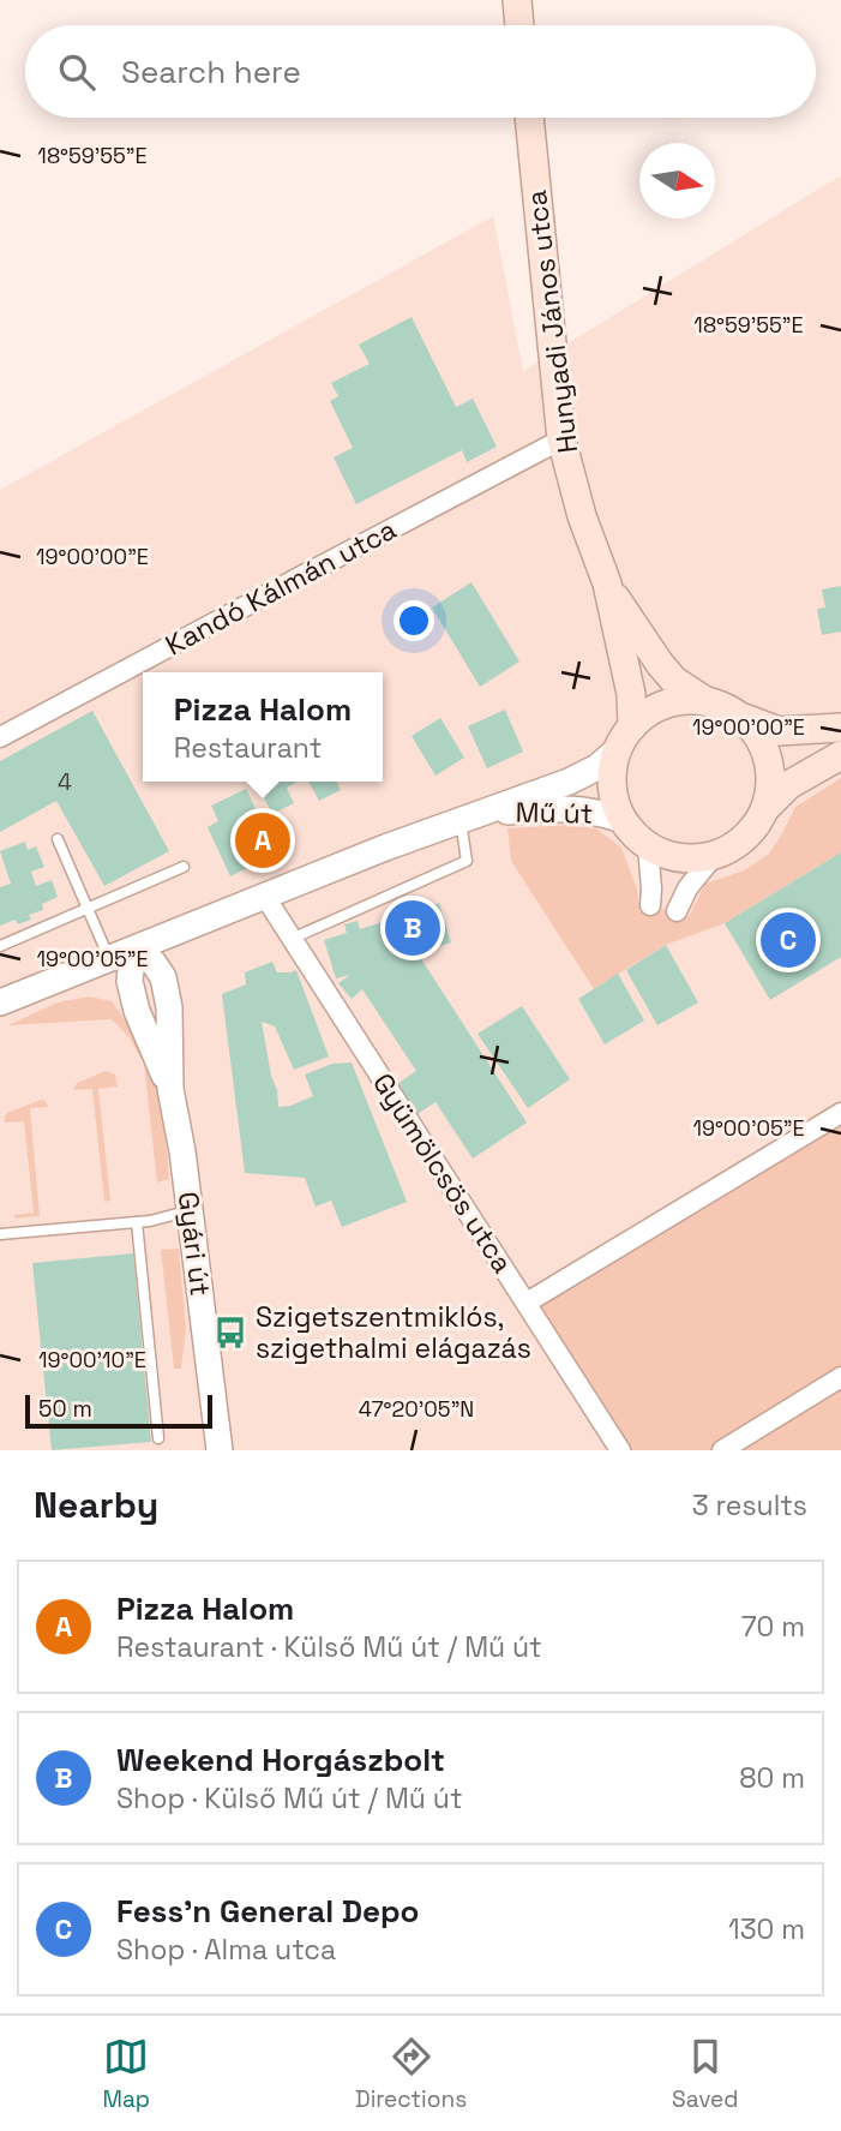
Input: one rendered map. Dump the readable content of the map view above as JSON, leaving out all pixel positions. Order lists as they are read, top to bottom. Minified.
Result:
{"streets":{"main road":["Hunyadi János utca"],"street":["Kandó Kálmán utca","Mű út","Gyümölcsös utca","Gyári út"]},"crossings":[["Hunyadi János utca","Kandó Kálmán utca"]],"places":{"bus stop":["Szigetszentmiklós, szigethalmi elágazás"]},"house_numbers":["4"],"scale_bar":"50 m","north":"right","page":{"search":"Search here","popup":["Pizza Halom","Restaurant"],"pins":["A","B","C"],"scale":"50 m","heading":["Nearby","3 results"],"list":[{"mark":"A","name":"Pizza Halom","note":"Restaurant · Külső Mű út / Mű út","value":"70 m"},{"mark":"B","name":"Weekend Horgászbolt","note":"Shop · Külső Mű út / Mű út","value":"80 m"},{"mark":"C","name":"Fess'n General Depo","note":"Shop · Alma utca","value":"130 m"}],"nav":["Map","Directions","Saved"]},"coordinates":["18°59'55\"E","19°00'00\"E","19°00'05\"E","19°00'10\"E","47°20'05\"N"]}
